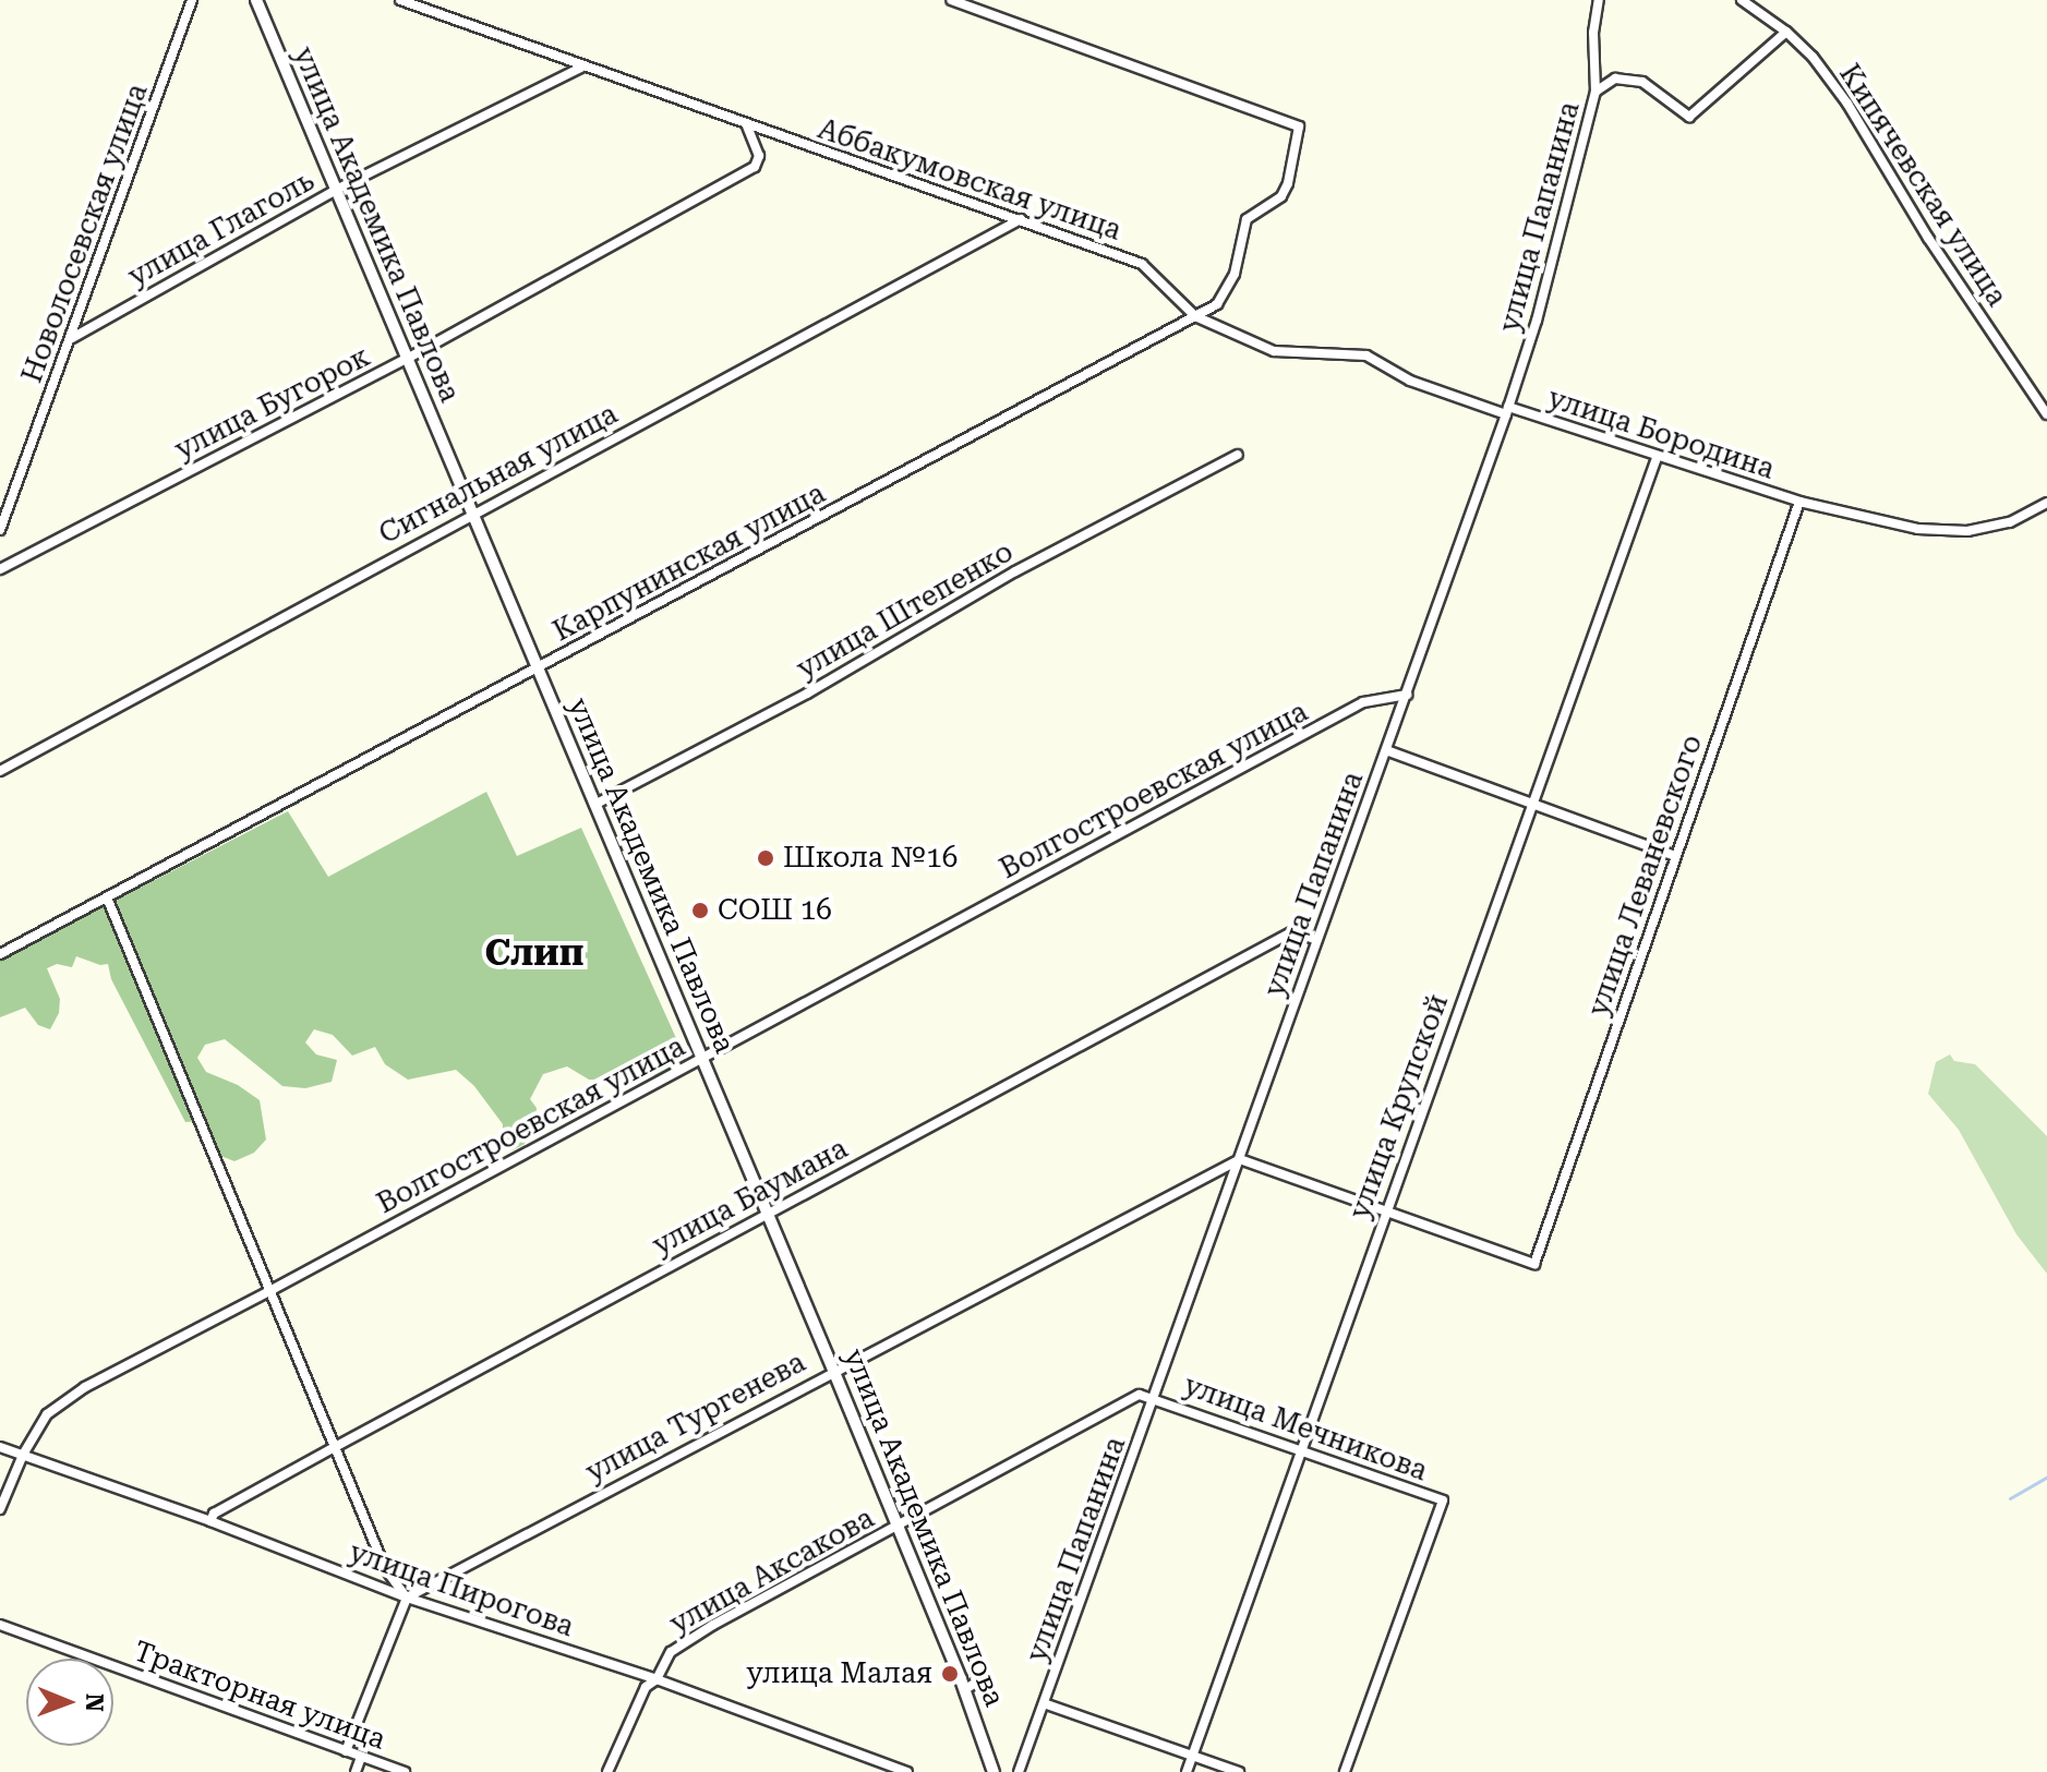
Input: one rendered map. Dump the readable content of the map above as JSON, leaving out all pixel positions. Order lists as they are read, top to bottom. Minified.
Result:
{"streets":{"street":["Аббакумовская улица","Кипячевская улица","улица Папанина","улица Академика Павлова","улица Глаголь","Новолосевская улица","улица Бугорок","улица Бородина","Сигнальная улица","Карпунинская улица","улица Штепенко","Волгостроевская улица","улица Леваневского","улица Крупской","улица Баумана","улица Тургенева","улица Мечникова","улица Аксакова","улица Пирогова","Тракторная улица"]},"crossings":[["Аббакумовская улица","улица Папанина"],["Аббакумовская улица","улица Глаголь"],["Аббакумовская улица","улица Бугорок"],["Аббакумовская улица","улица Бородина"],["Аббакумовская улица","Сигнальная улица"],["Аббакумовская улица","Карпунинская улица"],["улица Папанина","улица Бородина"],["улица Папанина","Волгостроевская улица"],["улица Папанина","улица Баумана"],["улица Папанина","улица Тургенева"],["улица Папанина","улица Мечникова"],["улица Папанина","улица Аксакова"],["улица Академика Павлова","улица Глаголь"],["улица Академика Павлова","улица Бугорок"],["улица Академика Павлова","Сигнальная улица"],["улица Академика Павлова","Карпунинская улица"],["улица Академика Павлова","улица Штепенко"],["улица Академика Павлова","Волгостроевская улица"],["улица Академика Павлова","улица Баумана"],["улица Академика Павлова","улица Тургенева"],["улица Академика Павлова","улица Аксакова"],["улица Глаголь","Новолосевская улица"],["улица Бородина","улица Леваневского"],["улица Бородина","улица Крупской"],["Волгостроевская улица","улица Пирогова"],["улица Леваневского","улица Крупской"],["улица Крупской","улица Мечникова"],["улица Баумана","улица Пирогова"],["улица Тургенева","улица Пирогова"],["улица Мечникова","улица Аксакова"],["улица Аксакова","улица Пирогова"]],"districts":["Слип"],"places":["Школа №16","СОШ 16","улица Малая"],"north":"right"}
